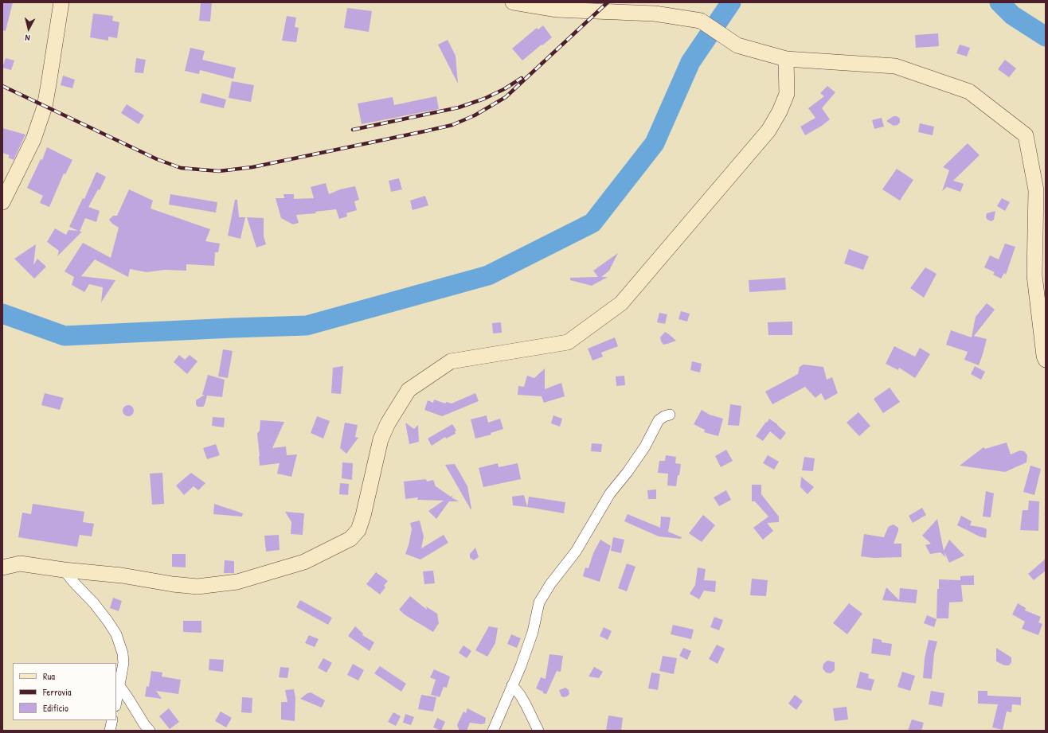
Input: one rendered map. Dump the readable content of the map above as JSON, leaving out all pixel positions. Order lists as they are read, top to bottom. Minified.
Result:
{"legend":["Rua","Ferrovia","Edifício"],"north":"bottom"}
